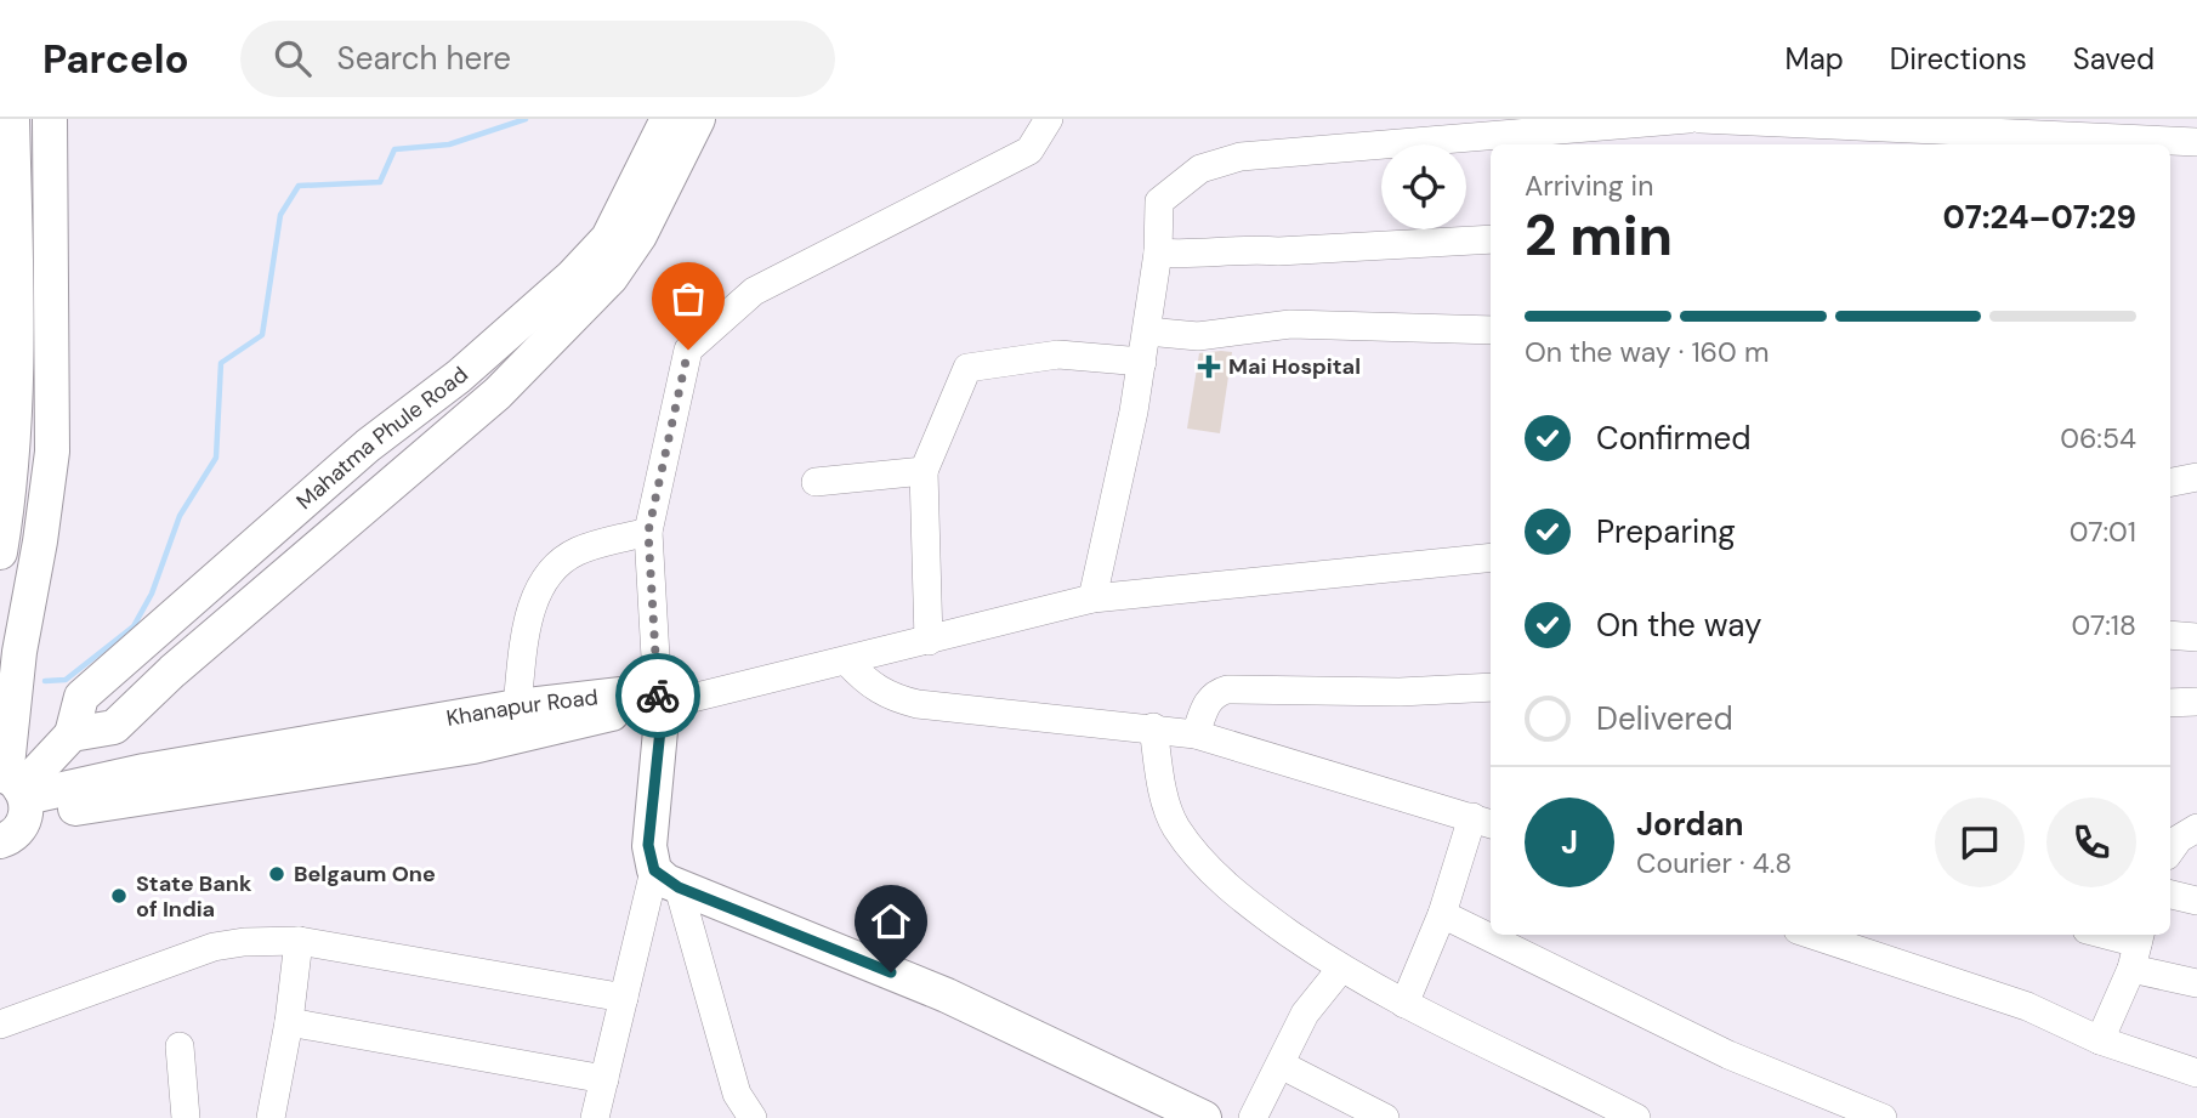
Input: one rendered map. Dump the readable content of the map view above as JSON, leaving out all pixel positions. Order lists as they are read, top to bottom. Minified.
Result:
{"streets":{"main road":["Mahatma Phule Road","Khanapur Road"]},"places":{"health":["Mai Hospital"],"other":["Belgaum One","State Bank of India"]},"page":{"header":"Parcelo","search":"Search here","nav":["Map","Directions","Saved"],"heading":["2 min","Arriving in","07:24–07:29"],"panel":["Jordan","Courier · 4.8"],"bar":"On the way · 160 m","list":[["Confirmed","06:54"],["Preparing","07:01"],["On the way","07:18"],"Delivered"],"round":"J"}}
